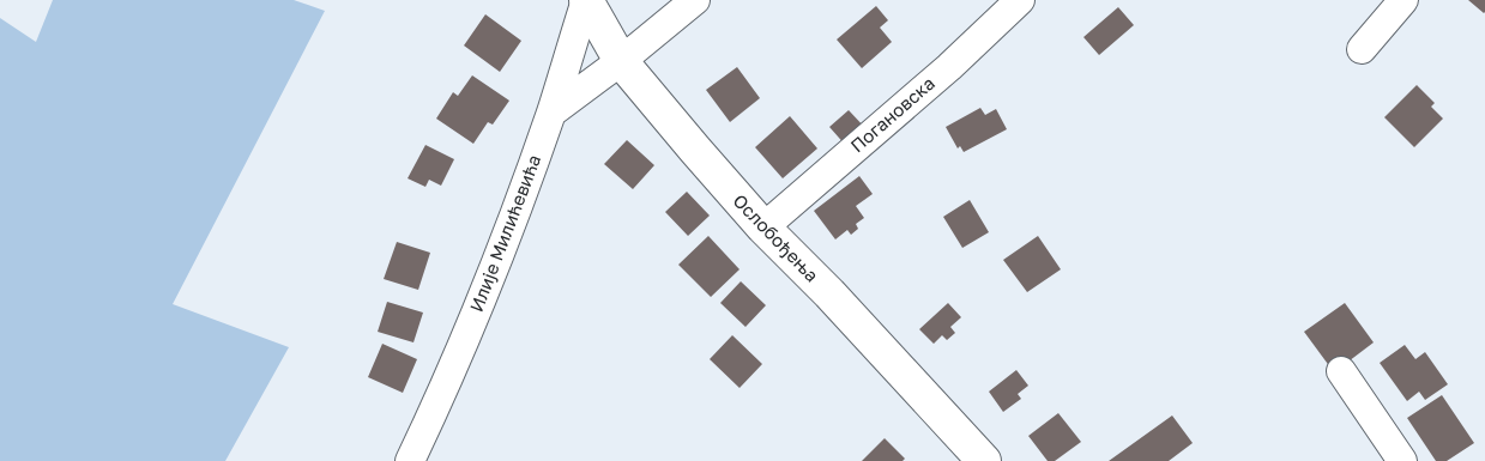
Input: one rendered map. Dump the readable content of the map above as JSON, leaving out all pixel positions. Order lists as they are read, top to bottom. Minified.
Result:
{"streets":{"street":["Погановска","Илије Милићевића","Ослобођења"]},"crossings":[["Погановска","Ослобођења"],["Илије Милићевића","Ослобођења"]]}
